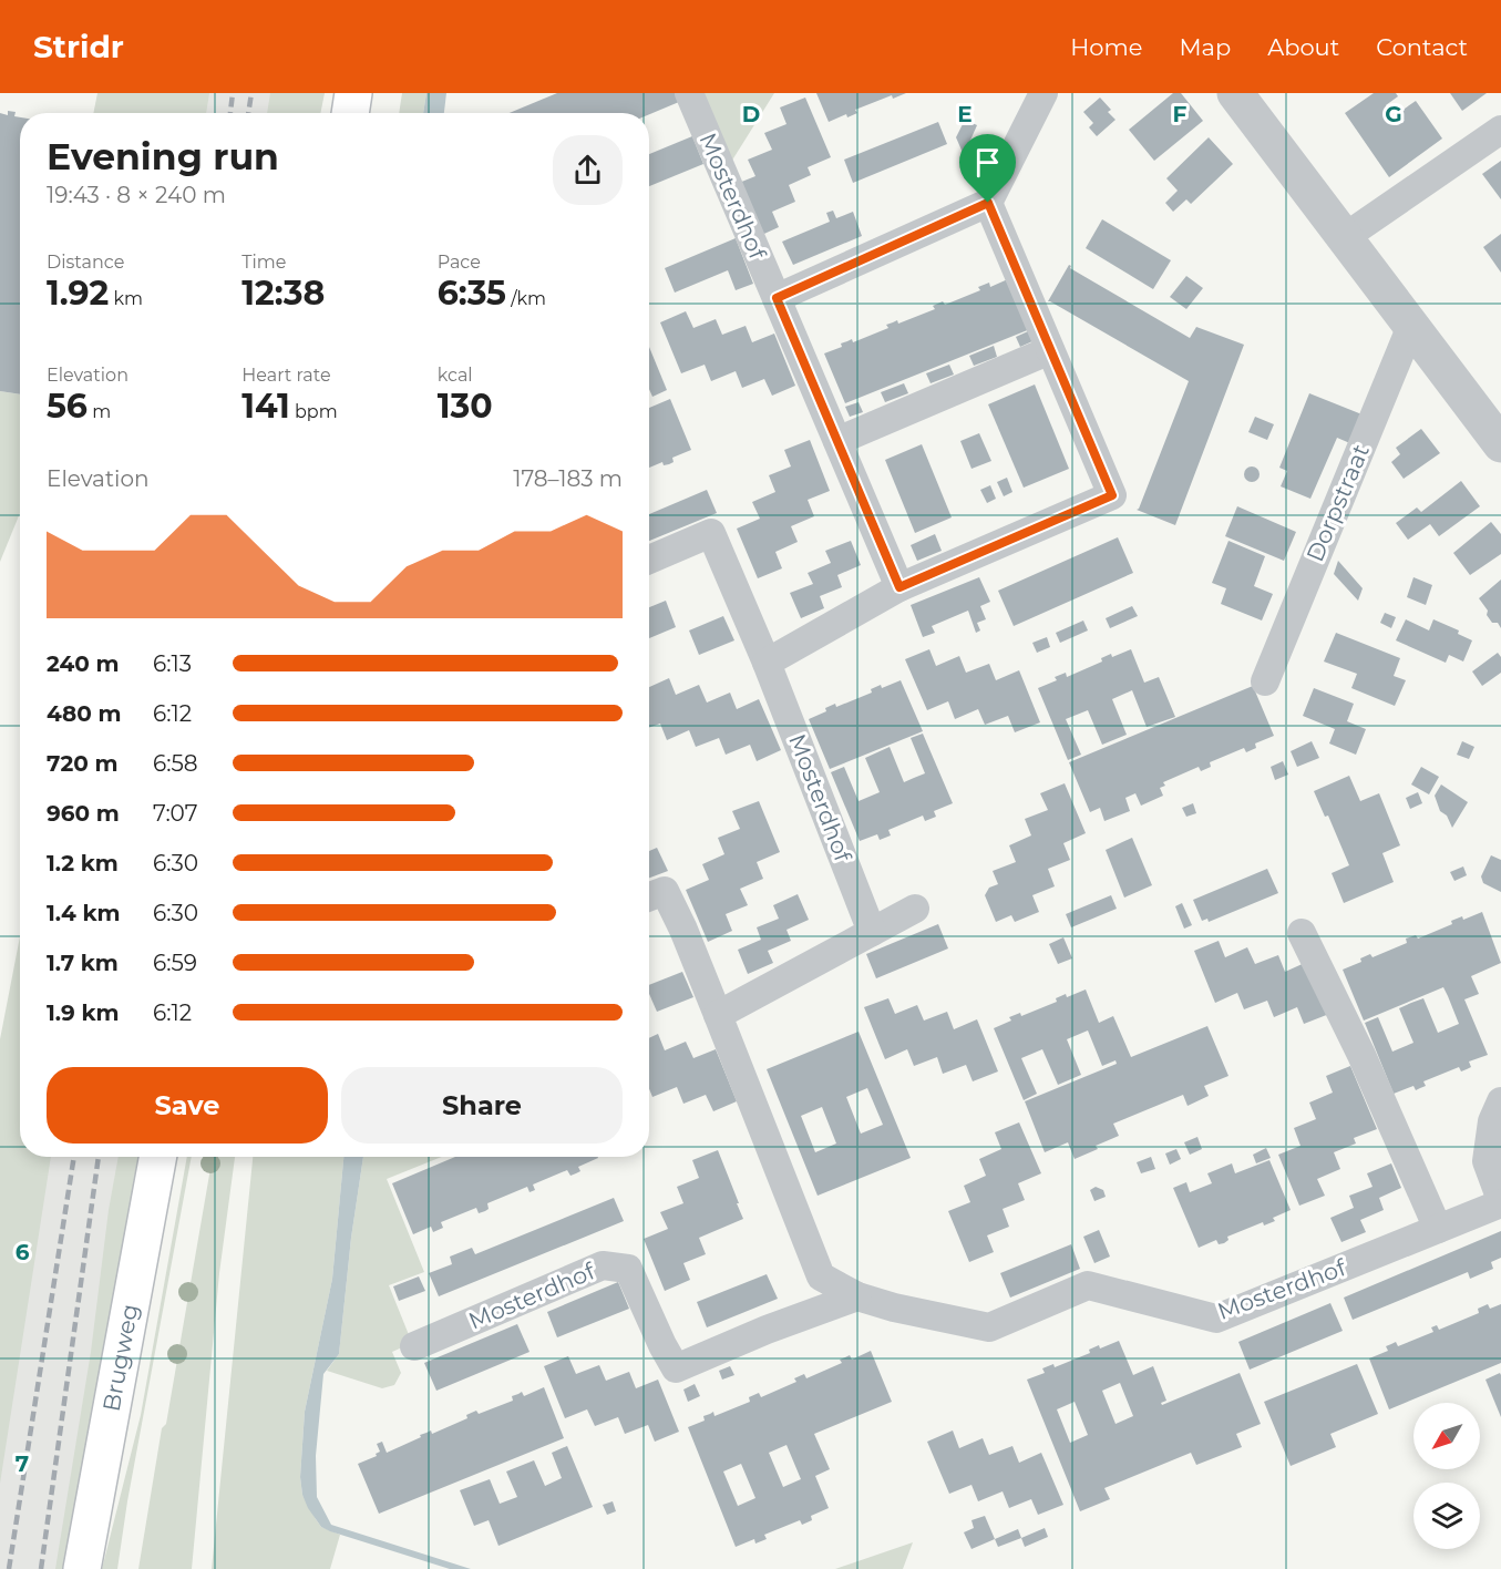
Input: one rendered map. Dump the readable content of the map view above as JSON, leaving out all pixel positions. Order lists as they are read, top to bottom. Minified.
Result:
{"streets":{"main road":["Brugweg"],"street":["Mosterdhof","Dorpstraat"]},"north":"bottom left","page":{"header":"Stridr","nav":["Home","Map","About","Contact"],"heading":["Evening run","19:43 · 8 × 240 m"],"stats":[["Distance","1.92 km"],["Time","12:38"],["Pace","6:35 /km"],["Elevation","56 m"],["Heart rate","141 bpm"],["kcal","130"]],"chart":["Elevation","178–183 m"],"list":[{"name":"240 m","note":"6:13"},{"name":"480 m","note":"6:12"},{"name":"720 m","note":"6:58"},{"name":"960 m","note":"7:07"},{"name":"1.2 km","note":"6:30"},{"name":"1.4 km","note":"6:30"},{"name":"1.7 km","note":"6:59"},{"name":"1.9 km","note":"6:12"}],"buttons":["Save","Share"]},"grid":{"columns":["D","E","F","G"],"rows":["6","7"]}}
